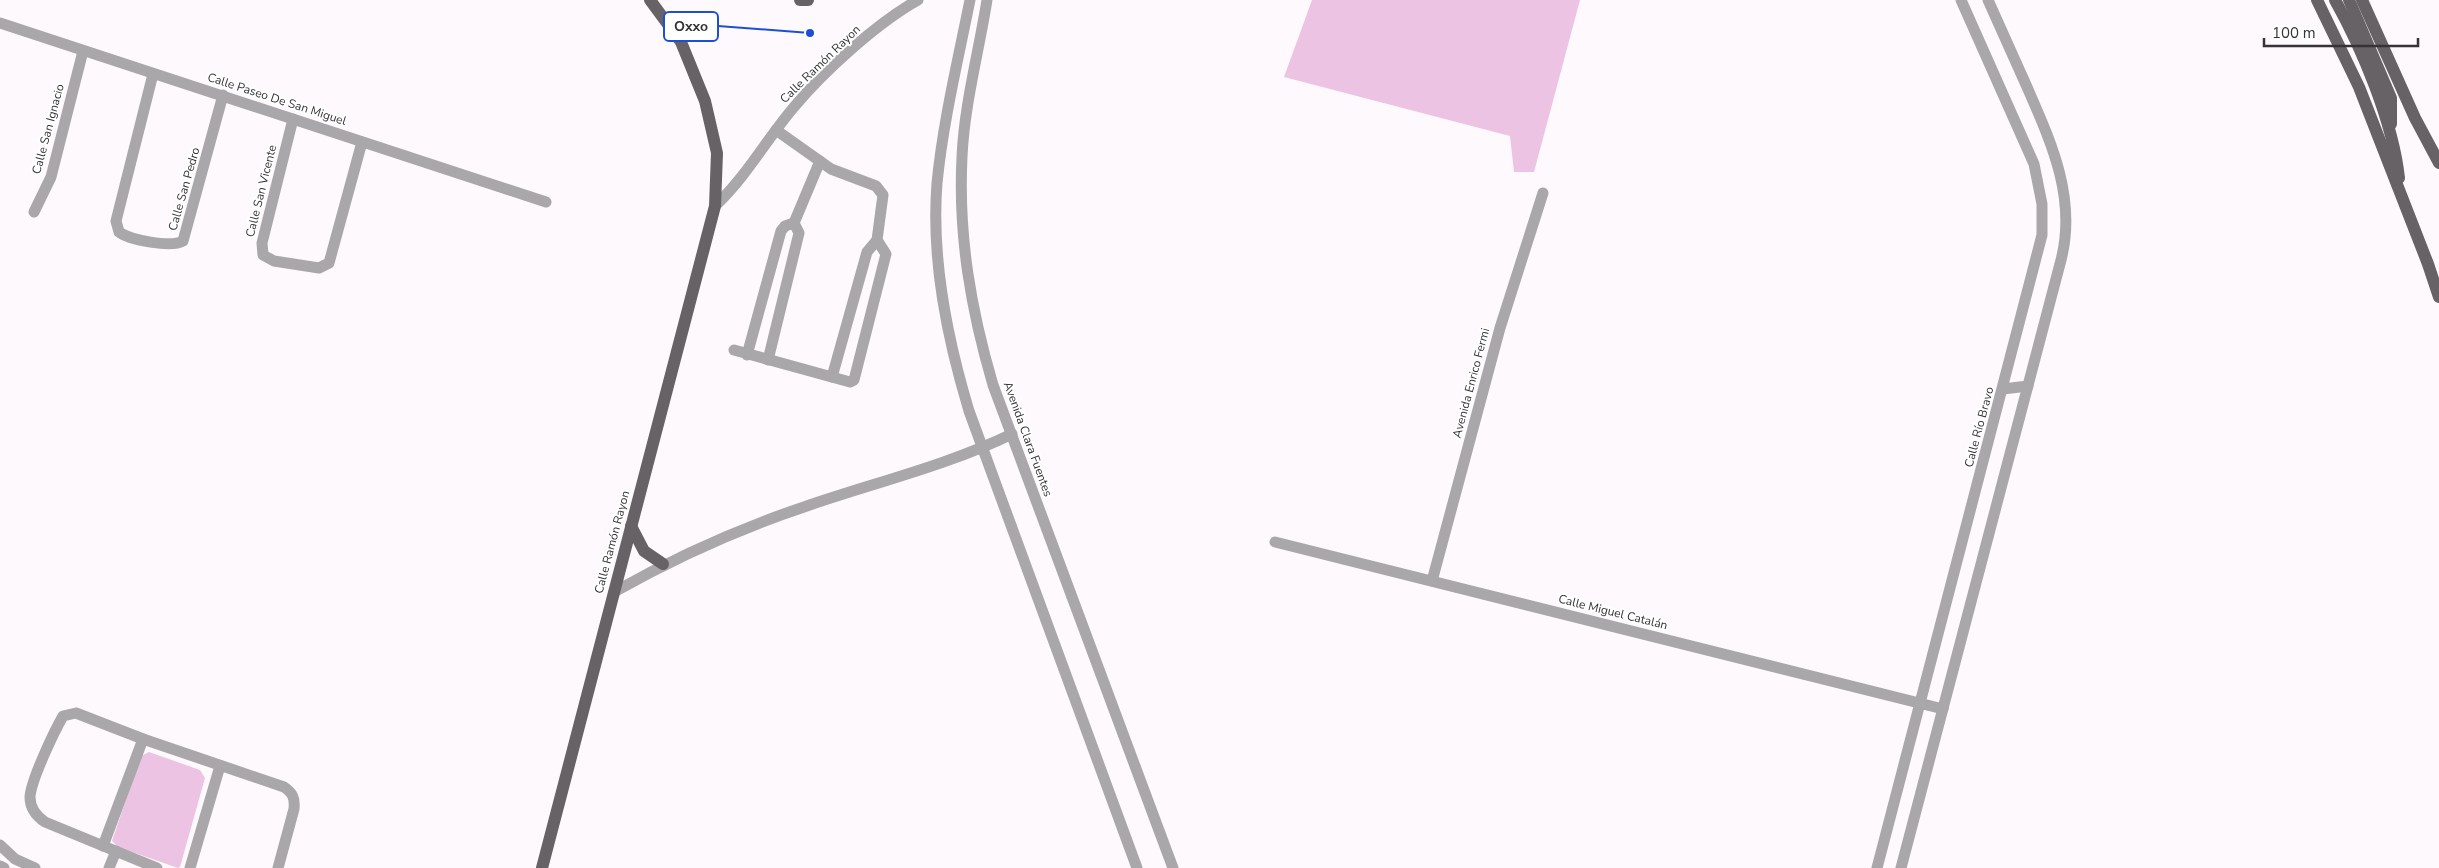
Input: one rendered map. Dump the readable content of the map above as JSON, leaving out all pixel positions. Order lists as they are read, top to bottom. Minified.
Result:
{"streets":{"main road":["Calle Ramón Rayon"],"street":["Calle Paseo De San Miguel","Calle San Ignacio","Calle San Pedro","Calle San Vicente","Avenida Enrico Fermi","Calle Río Bravo","Avenida Clara Fuentes","Calle Miguel Catalán"]},"crossings":[["Calle Paseo De San Miguel","Calle San Ignacio"],["Calle Paseo De San Miguel","Calle San Pedro"],["Calle Paseo De San Miguel","Calle San Vicente"],["Avenida Enrico Fermi","Calle Miguel Catalán"],["Calle Río Bravo","Calle Miguel Catalán"]],"places":["Oxxo"],"scale_bar":"100 m"}
